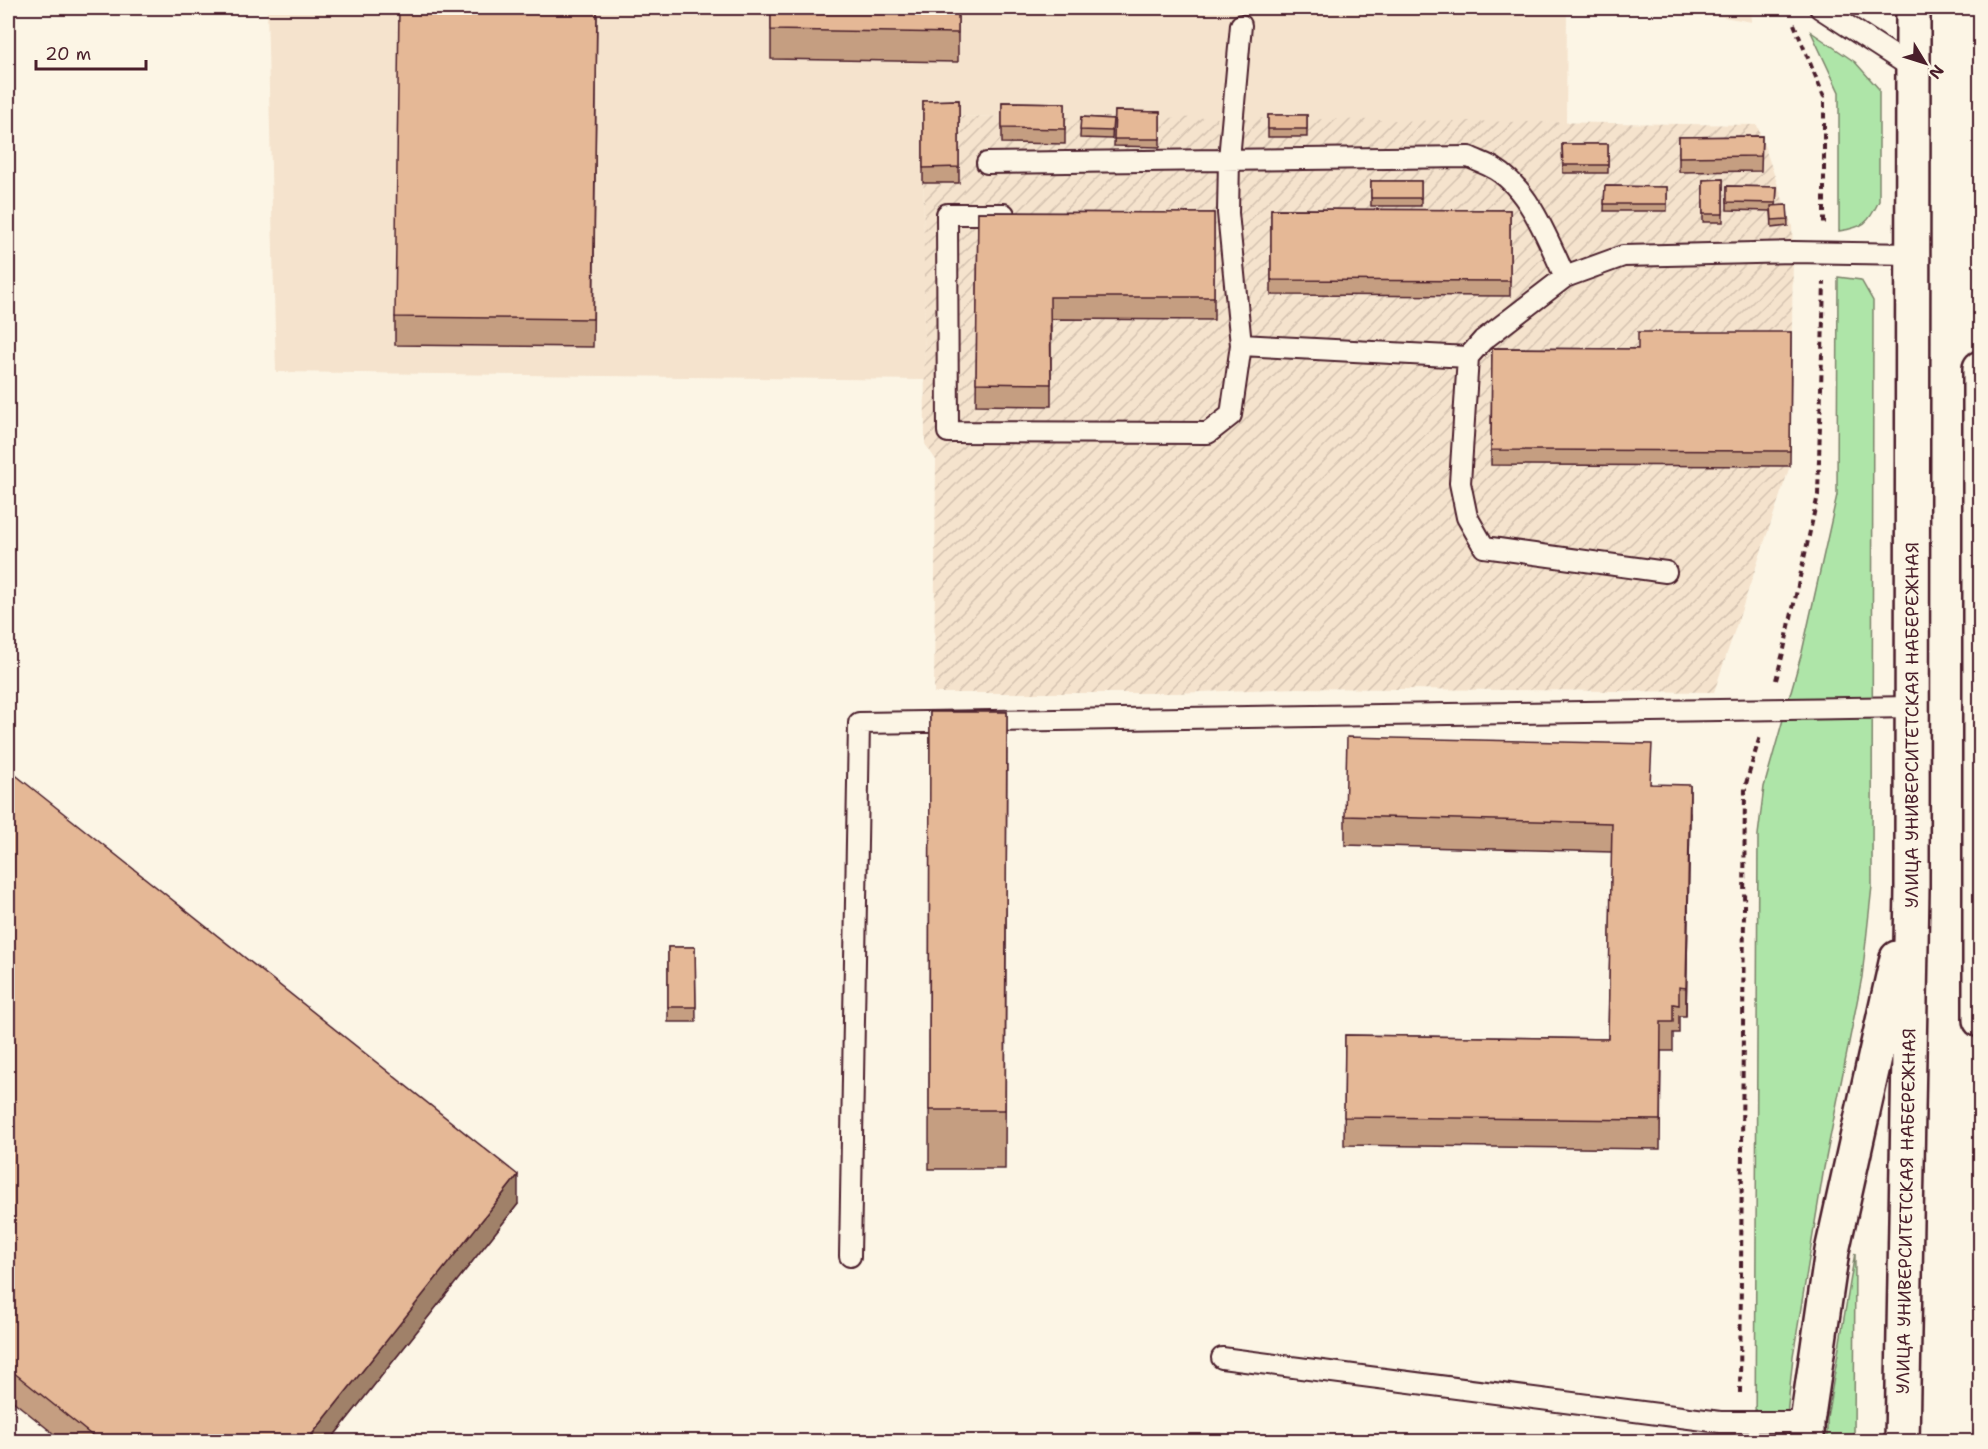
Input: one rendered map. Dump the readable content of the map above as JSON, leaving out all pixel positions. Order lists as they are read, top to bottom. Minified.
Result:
{"streets":{"main road":["УЛИЦА УНИВЕРСИТЕТСКАЯ НАБЕРЕЖНАЯ"]},"scale_bar":"20 m","north":"bottom right"}
